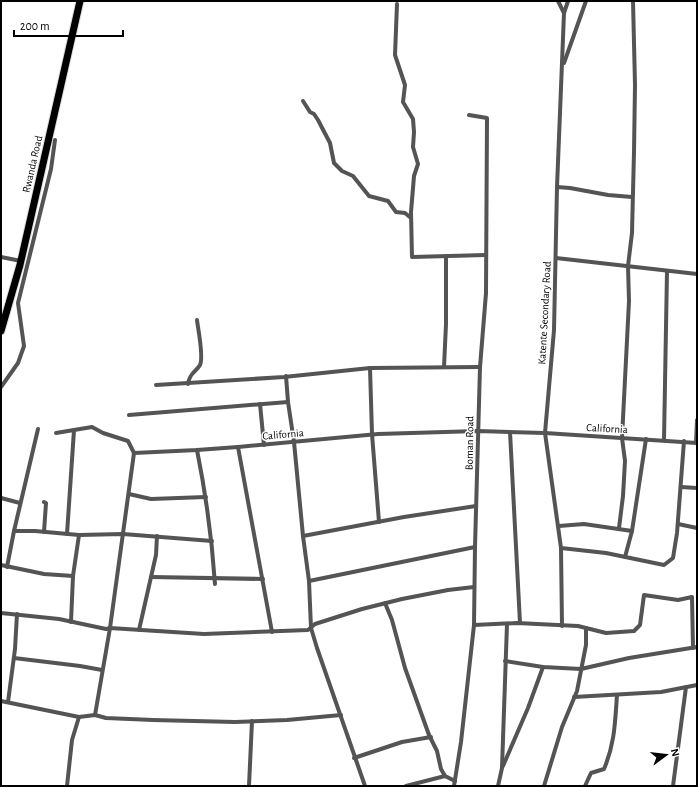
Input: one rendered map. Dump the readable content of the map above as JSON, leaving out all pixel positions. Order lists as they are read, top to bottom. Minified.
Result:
{"streets":{"highway":["Rwanda Road"],"street":["Katente Secondary Road","California","Boman Road"]},"crossings":[["Katente Secondary Road","California"],["California","Boman Road"]],"scale_bar":"200 m","north":"right"}
